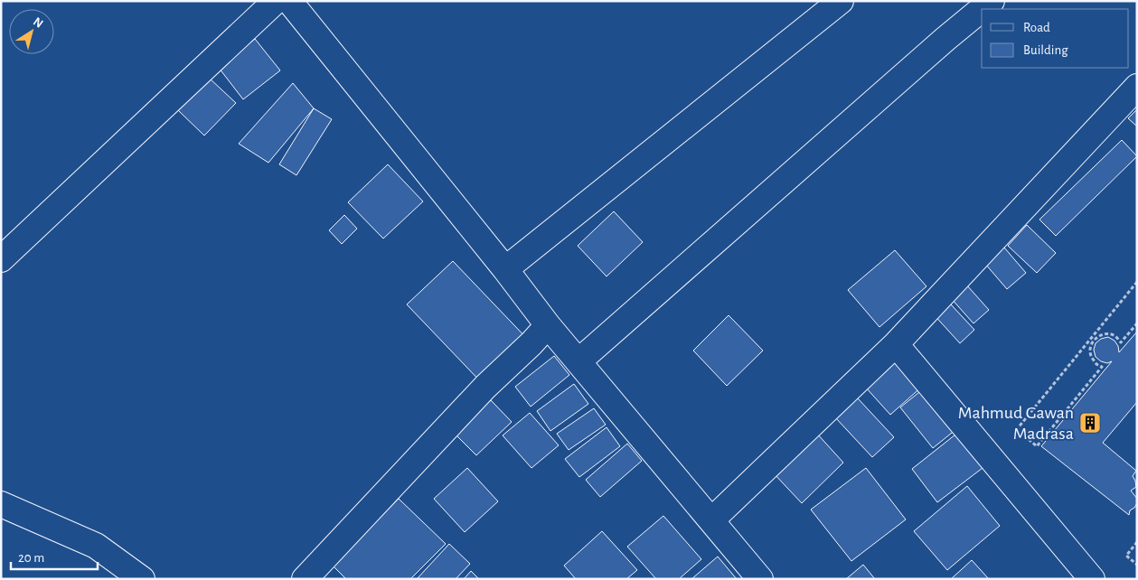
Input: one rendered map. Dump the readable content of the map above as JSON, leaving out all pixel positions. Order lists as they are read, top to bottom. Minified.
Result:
{"places":{"building":["Mahmud Gawan Madrasa"]},"legend":["Road","Building"],"scale_bar":"20 m","north":"top right"}
